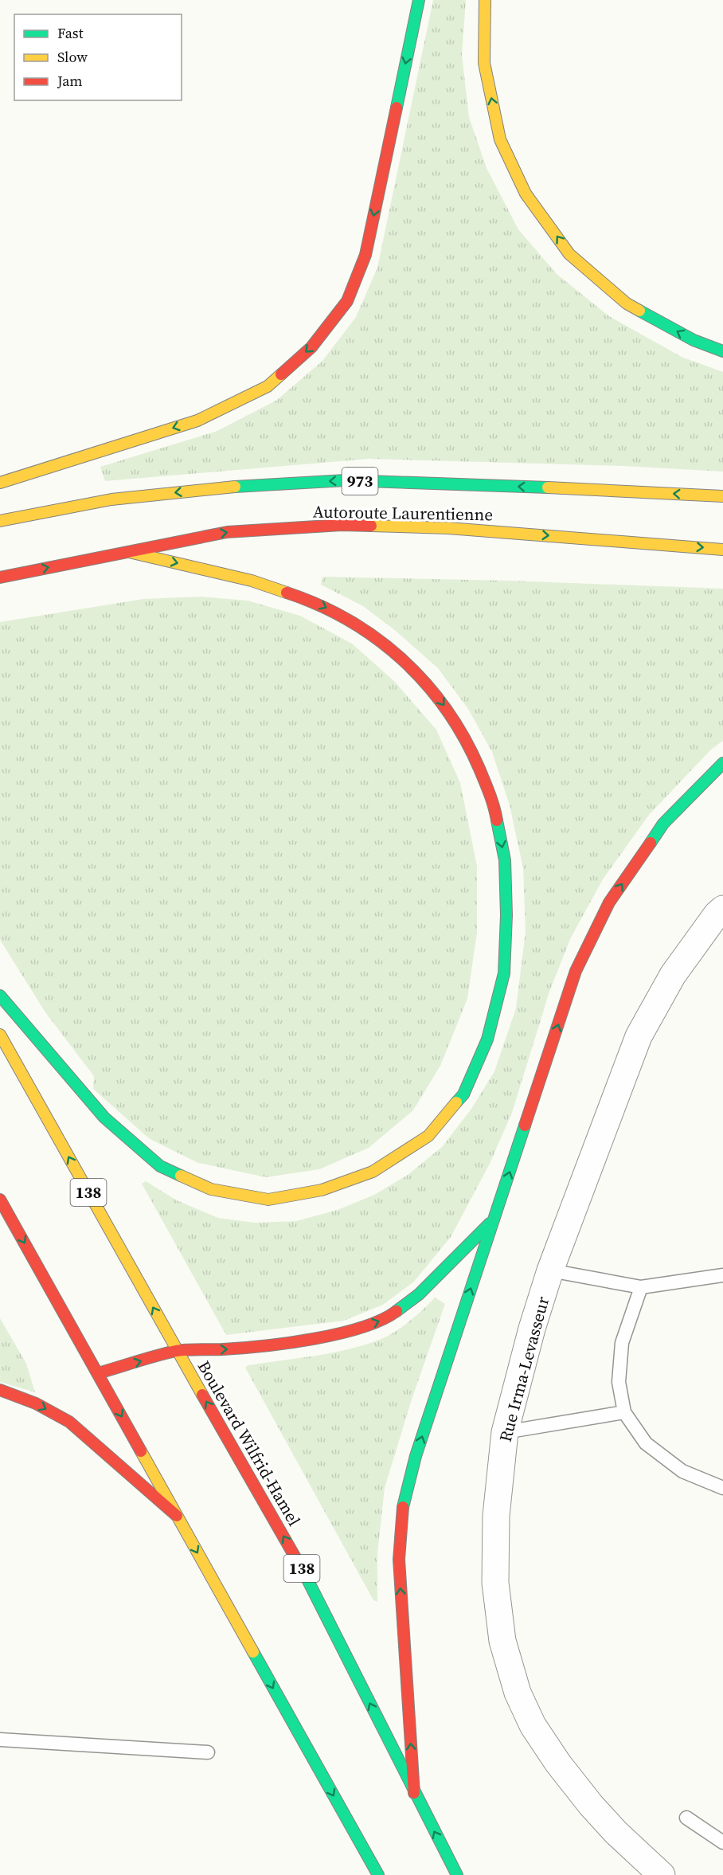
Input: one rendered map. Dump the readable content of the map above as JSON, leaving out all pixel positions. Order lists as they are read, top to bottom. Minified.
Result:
{"streets":{"main road":["973","Autoroute Laurentienne","138","Boulevard Wilfrid-Hamel"],"street":["Rue Irma-Levasseur"]},"legend":["Fast","Slow","Jam"]}
